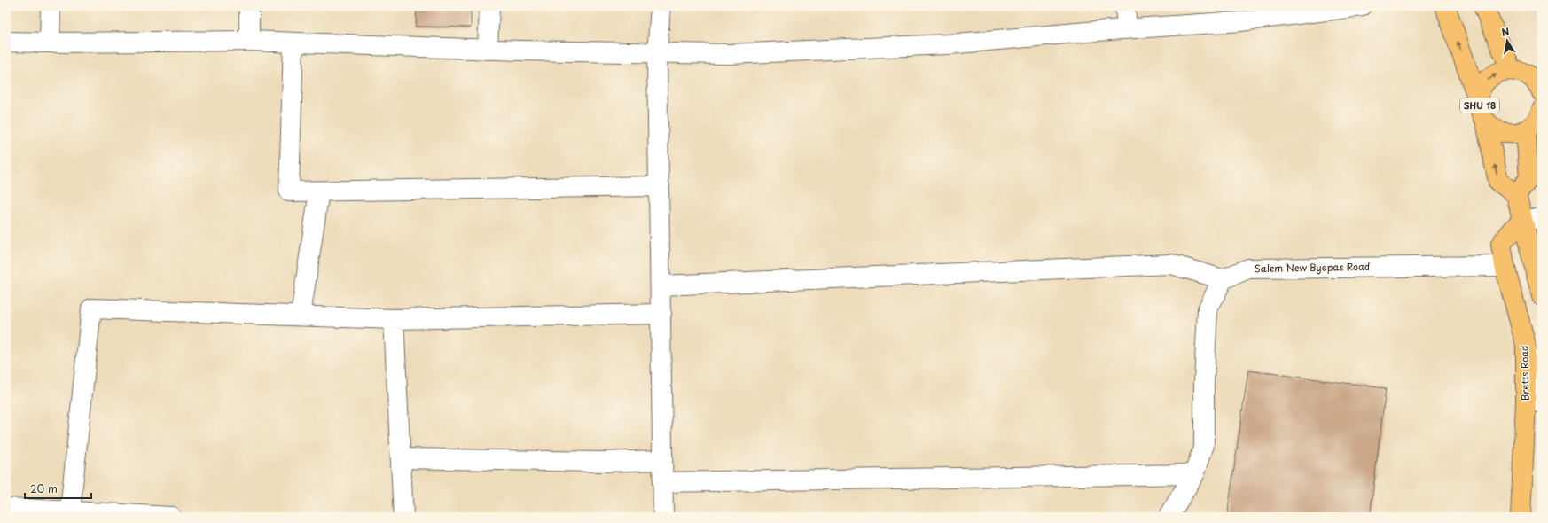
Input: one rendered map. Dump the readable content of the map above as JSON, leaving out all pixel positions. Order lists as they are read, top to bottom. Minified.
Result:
{"streets":{"main road":["SHU 18","Bretts Road"],"street":["Salem New Byepas Road"]},"crossings":[["Salem New Byepas Road","Bretts Road"]],"scale_bar":"20 m","north":"top"}
